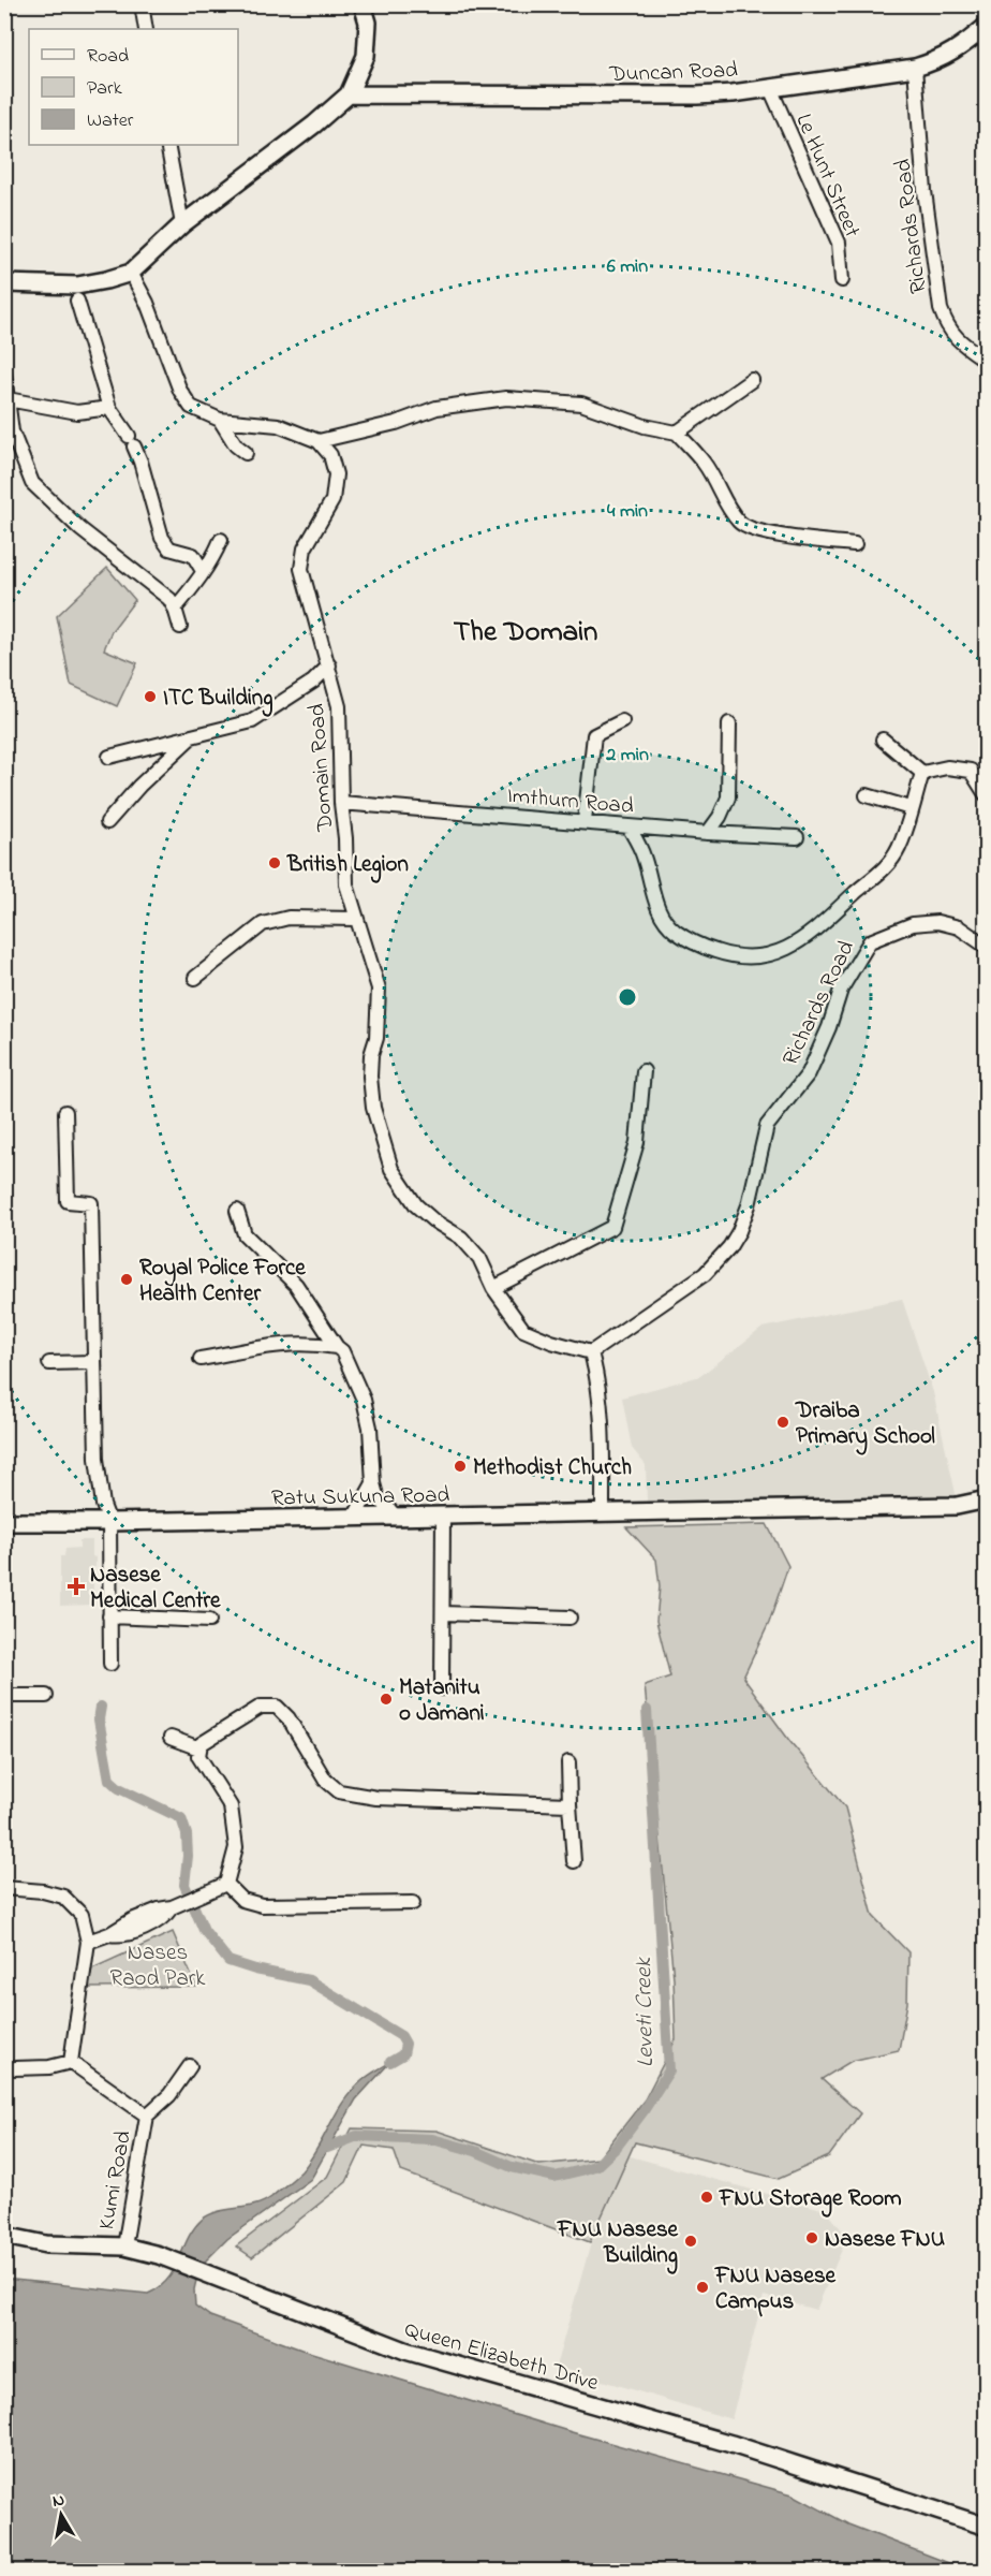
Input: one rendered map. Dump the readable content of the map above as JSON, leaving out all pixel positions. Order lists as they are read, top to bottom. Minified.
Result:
{"streets":{"main road":["Duncan Road","Ratu Sukuna Road","Queen Elizabeth Drive"],"street":["Le Hunt Street","Richards Road","Domain Road","Imthurn Road","Kumi Road"]},"crossings":[["Duncan Road","Le Hunt Street"],["Duncan Road","Richards Road"],["Richards Road","Domain Road"],["Domain Road","Imthurn Road"],["Kumi Road","Queen Elizabeth Drive"]],"districts":["The Domain"],"water":["Leveti Creek"],"parks":["Nases Raod Park"],"places":{"other":["ITC Building","British Legion","Royal Police Force Health Center","Draiba Primary School","Methodist Church","Matanitu o Jamani","FNU Storage Room","Nasese FNU","FNU Nasese Building","FNU Nasese Campus"],"health":["Nasese Medical Centre"]},"legend":["Road","Park","Water"],"north":"top","rings":["6 min","4 min","2 min"]}
